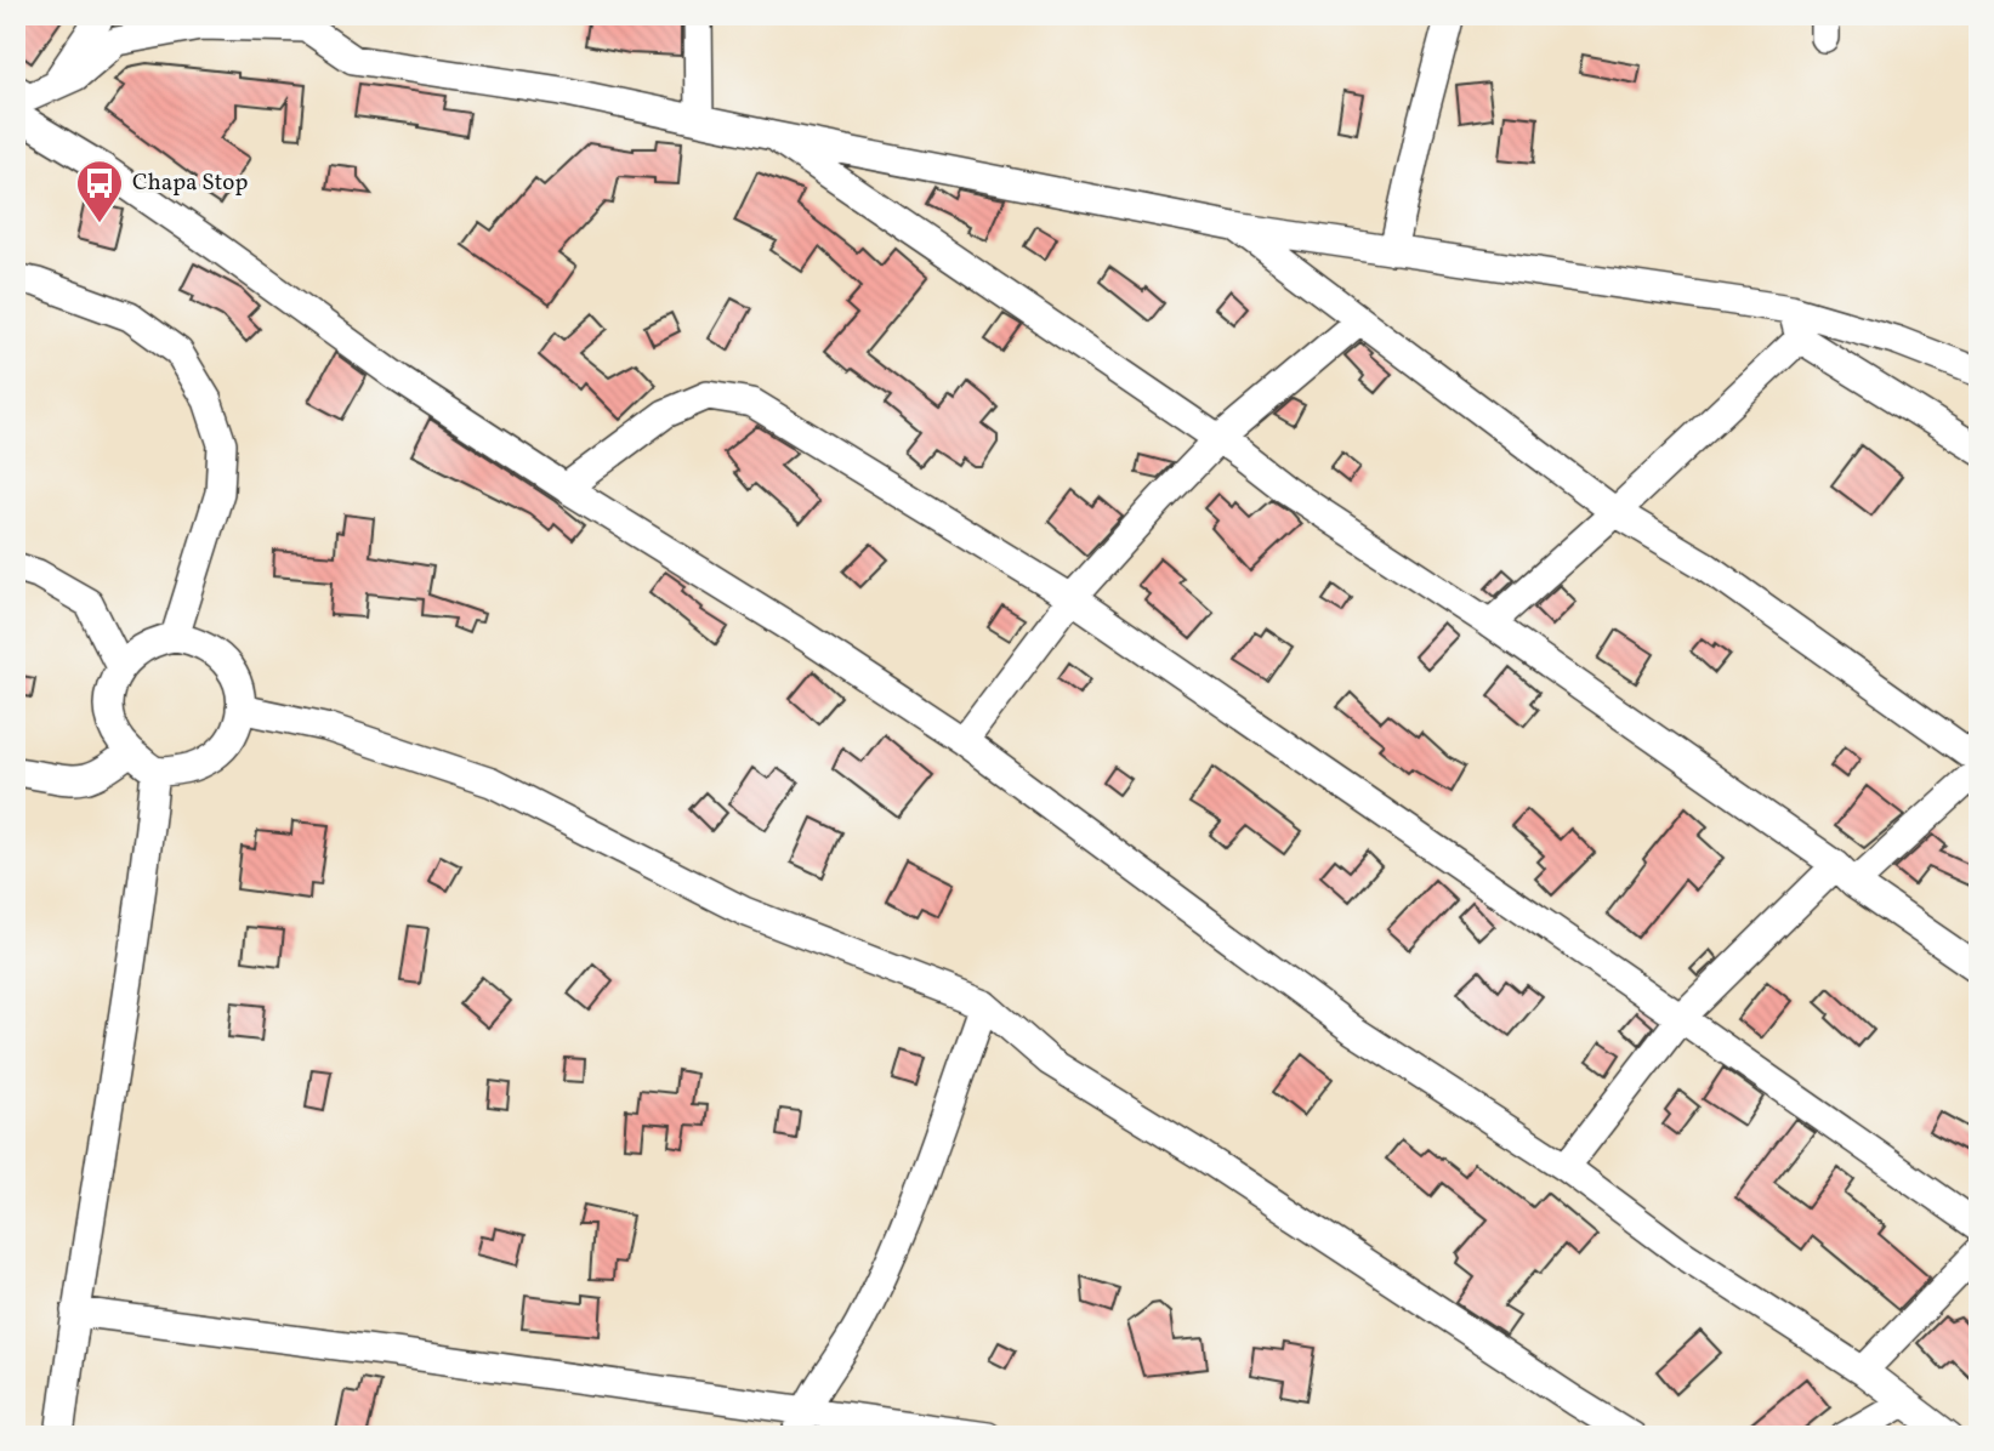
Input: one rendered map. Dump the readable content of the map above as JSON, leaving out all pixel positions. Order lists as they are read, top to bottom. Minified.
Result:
{"places":{"bus stop":["Chapa Stop"]}}
